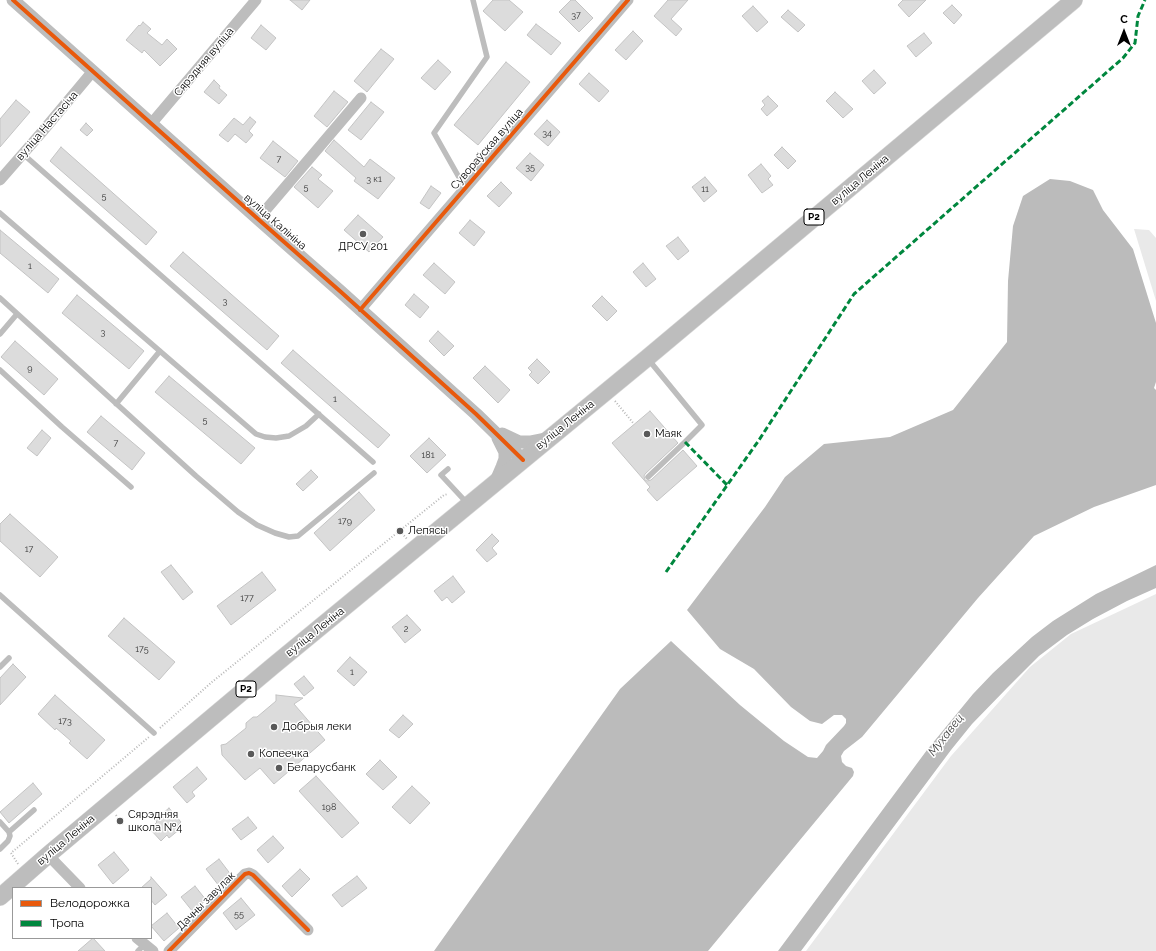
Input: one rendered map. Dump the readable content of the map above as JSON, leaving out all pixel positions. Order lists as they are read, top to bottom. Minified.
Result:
{"streets":{"main road":["вуліца Леніна","Р2"],"street":["Сярэдняя вуліца","вуліца Настасіча","Сувораўская вуліца","вуліца Калініна","Дачны завулак"]},"crossings":[["Сярэдняя вуліца","вуліца Калініна"],["вуліца Настасіча","вуліца Калініна"],["Сувораўская вуліца","вуліца Калініна"],["вуліца Леніна","вуліца Калініна"]],"water":["Мухавец"],"places":["ДРСУ 201","Маяк","Лепясы","Добрыя леки","Копеечка","Беларусбанк","Сярэдняя школа №4"],"house_numbers":["37","34","7","35","3 к1","5","11","5","1","3","3","9","1","5","7","181","179","17","177","2","175","1","173","198","55"],"legend":["Велодорожка","Тропа"],"north":"top"}
